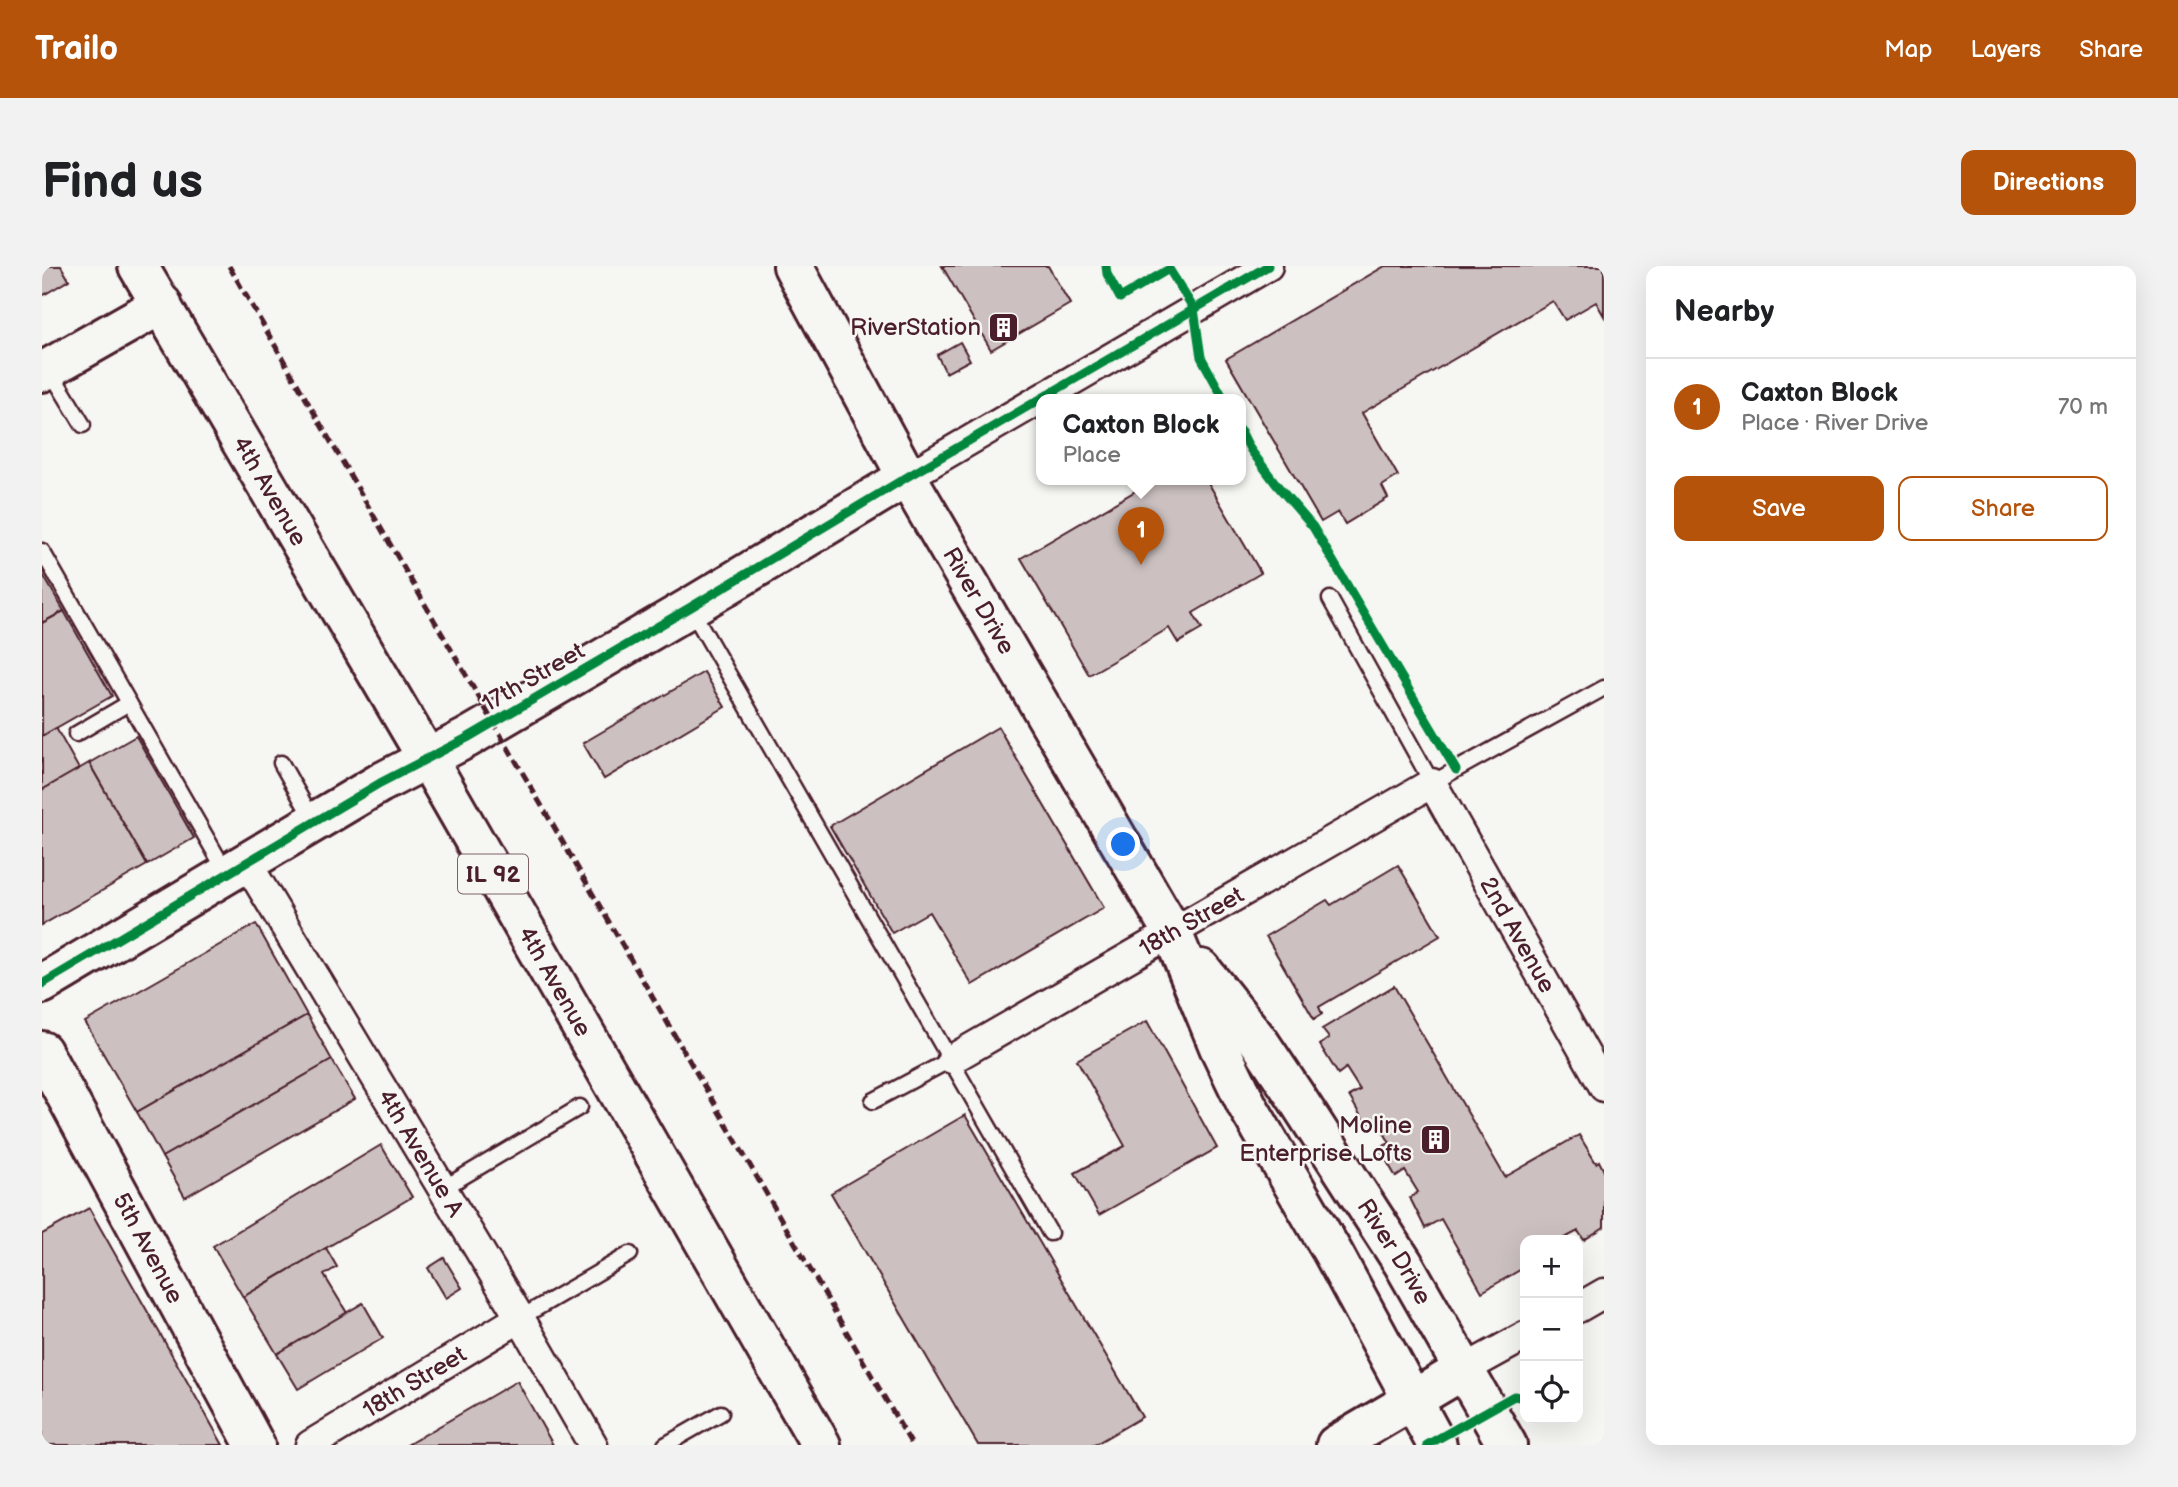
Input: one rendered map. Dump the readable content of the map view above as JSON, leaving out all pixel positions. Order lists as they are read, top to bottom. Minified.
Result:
{"streets":{"main road":["4th Avenue","River Drive","17th Street","IL 92","5th Avenue"],"street":["18th Street","2nd Avenue","4th Avenue A"]},"crossings":[["4th Avenue","17th Street"],["River Drive","17th Street"],["River Drive","18th Street"],["17th Street","4th Avenue A"],["18th Street","2nd Avenue"],["18th Street","4th Avenue A"]],"places":{"building":["RiverStation","Moline Enterprise Lofts"]},"page":{"header":"Trailo","nav":["Map","Layers","Share"],"buttons":["Directions",["Save","Share"]],"title":"Find us","heading":"Nearby","list":[{"mark":"1","name":"Caxton Block","note":"Place · River Drive","value":"70 m"}],"popup":["Caxton Block","Place"],"pins":"1","map_buttons":["+","−"]}}
